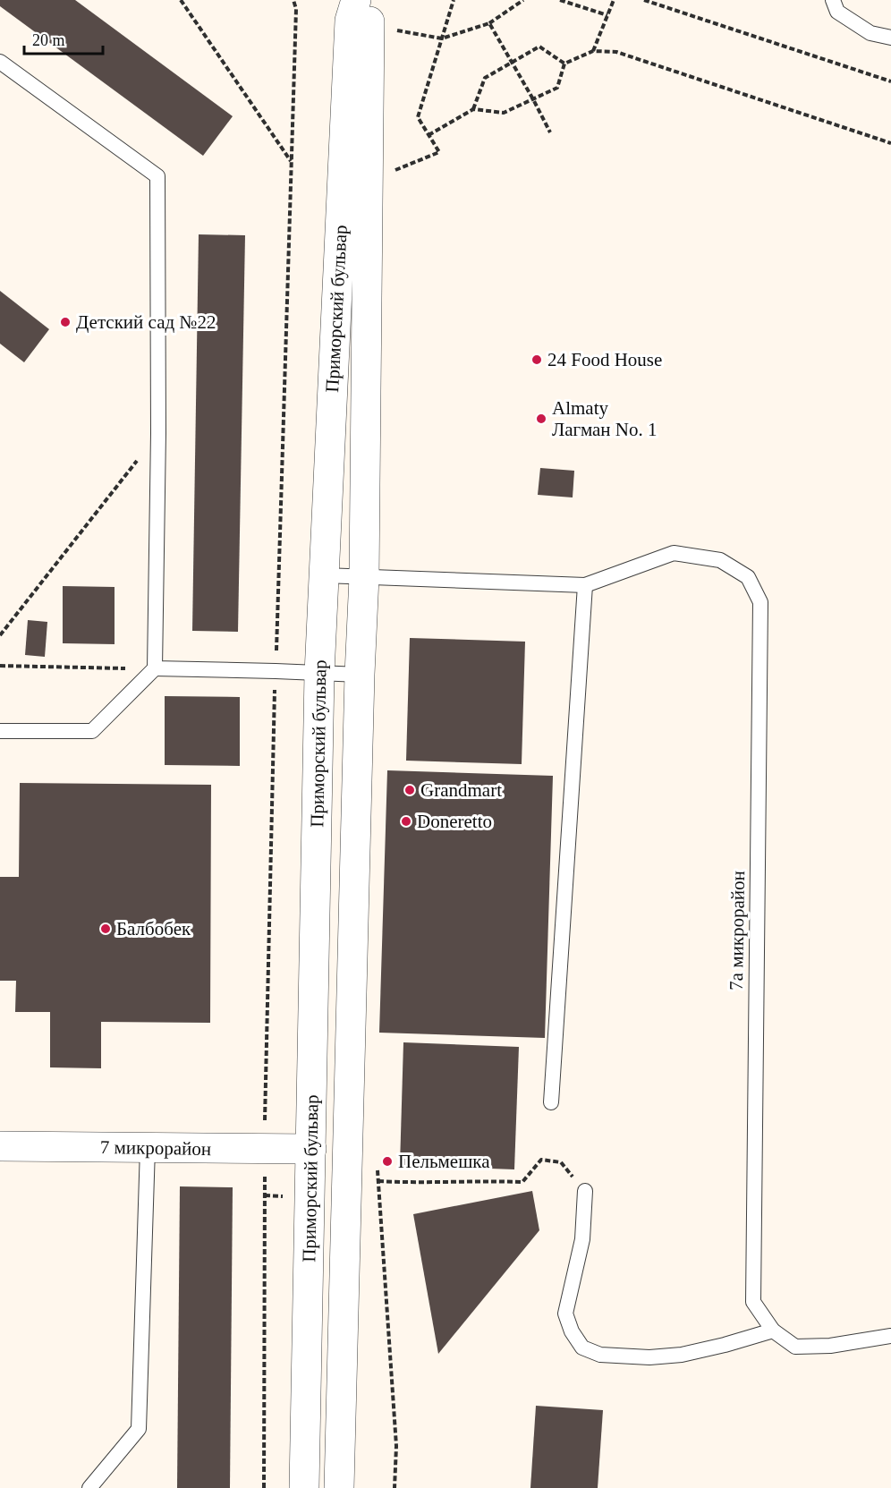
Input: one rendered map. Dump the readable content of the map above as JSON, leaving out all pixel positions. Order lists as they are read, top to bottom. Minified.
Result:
{"streets":{"street":["Приморский бульвар","7 микрорайон"],"lane":["7а микрорайон"]},"crossings":[["Приморский бульвар","7 микрорайон"]],"places":["Детский сад №22","24 Food House","Almaty Лагман No. 1","Grandmart","Doneretto","Балбобек","Пельмешка"],"scale_bar":"20 m"}
